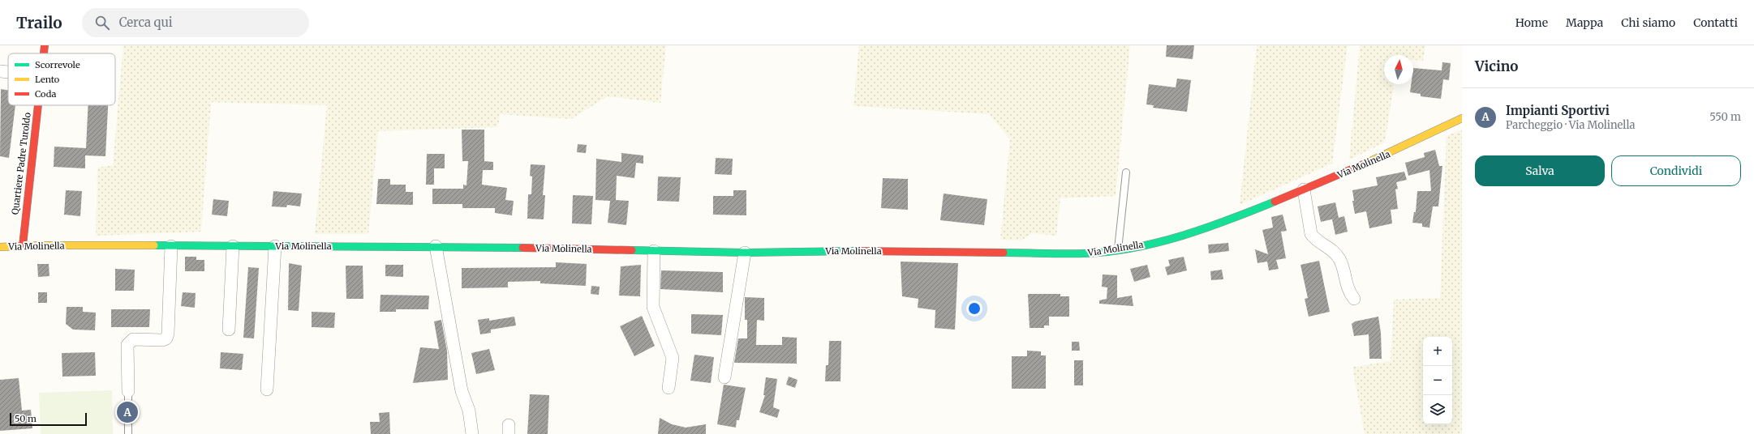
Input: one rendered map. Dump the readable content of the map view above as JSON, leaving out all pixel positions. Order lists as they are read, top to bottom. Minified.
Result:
{"streets":{"street":["Quartiere Padre Turoldo","Via Molinella"]},"crossings":[["Quartiere Padre Turoldo","Via Molinella"]],"legend":["Scorrevole","Lento","Coda"],"scale_bar":"50 m","north":"top","page":{"header":"Trailo","search":"Cerca qui","nav":["Home","Mappa","Chi siamo","Contatti"],"heading":"Vicino","list":[{"mark":"A","name":"Impianti Sportivi","note":"Parcheggio · Via Molinella","value":"550 m"}],"buttons":["Salva","Condividi"],"map_buttons":["+","−"],"pins":"A","scale":"50 m"}}
